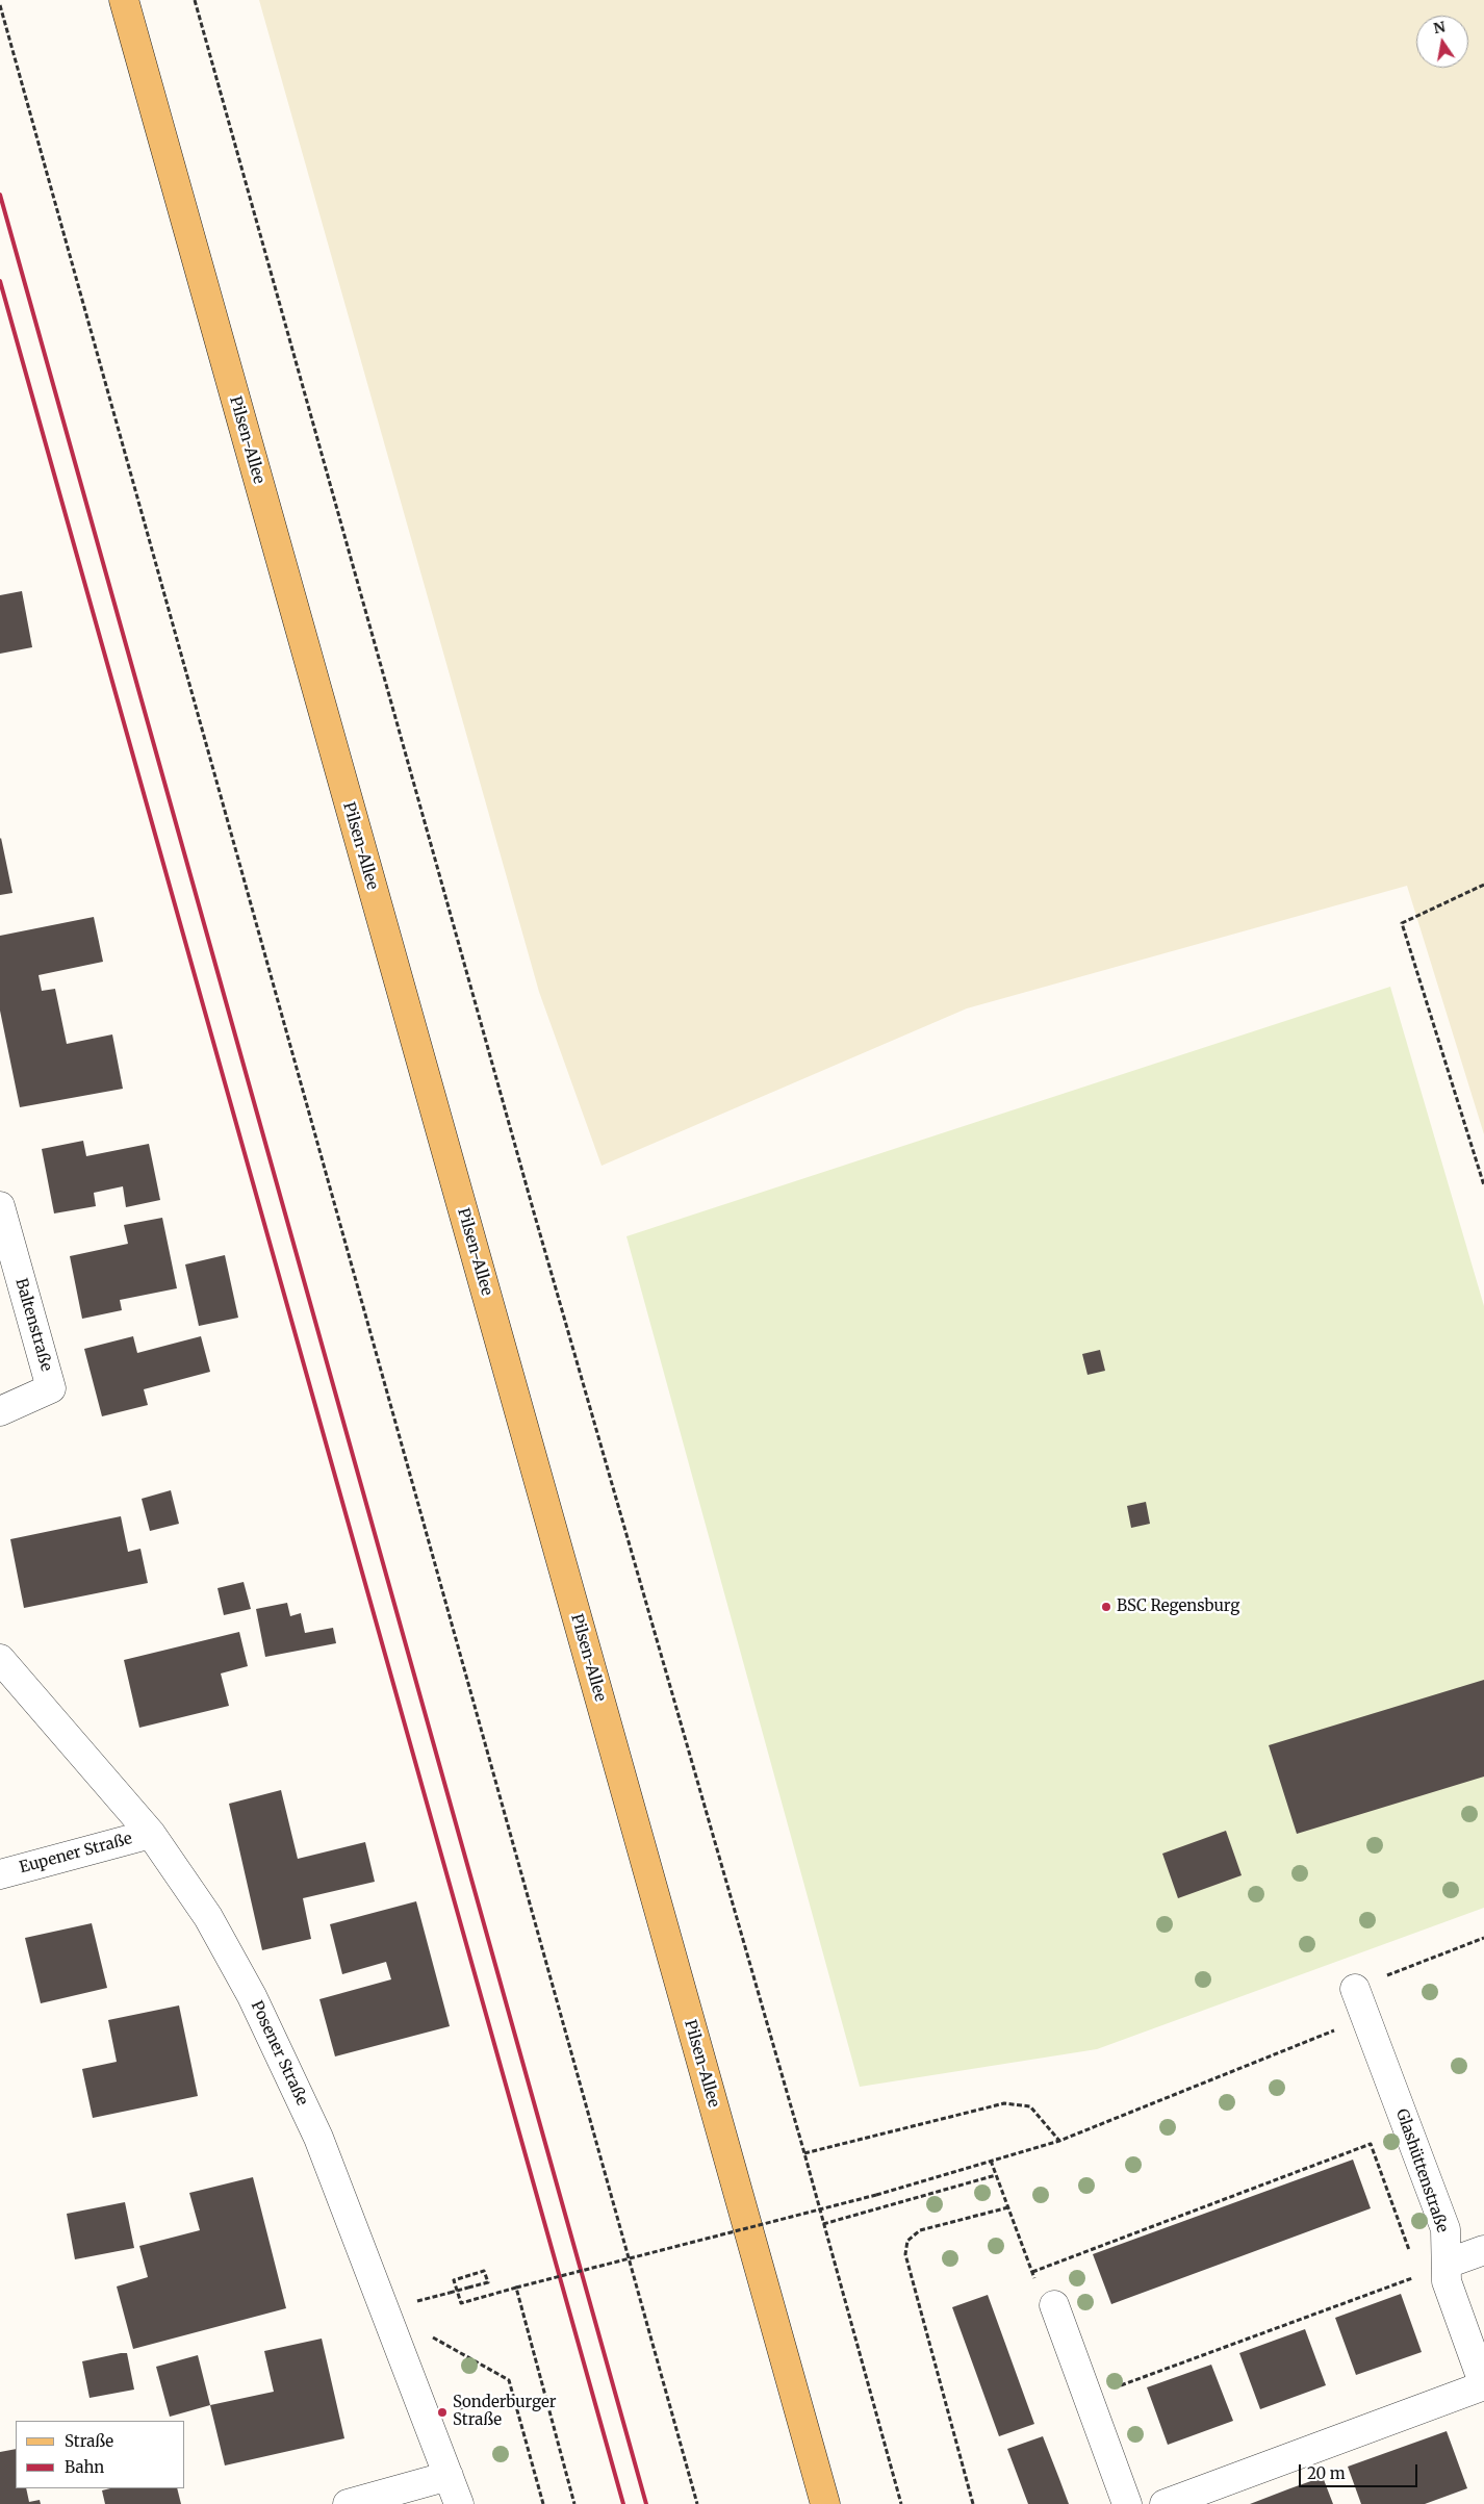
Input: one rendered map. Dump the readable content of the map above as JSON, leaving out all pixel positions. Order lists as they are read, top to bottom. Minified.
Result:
{"streets":{"main road":["Pilsen-Allee"],"street":["Baltenstraße","Eupener Straße","Posener Straße","Glashüttenstraße"]},"crossings":[["Eupener Straße","Posener Straße"]],"places":["BSC Regensburg","Sonderburger Straße"],"legend":["Straße","Bahn"],"scale_bar":"20 m","north":"top"}
